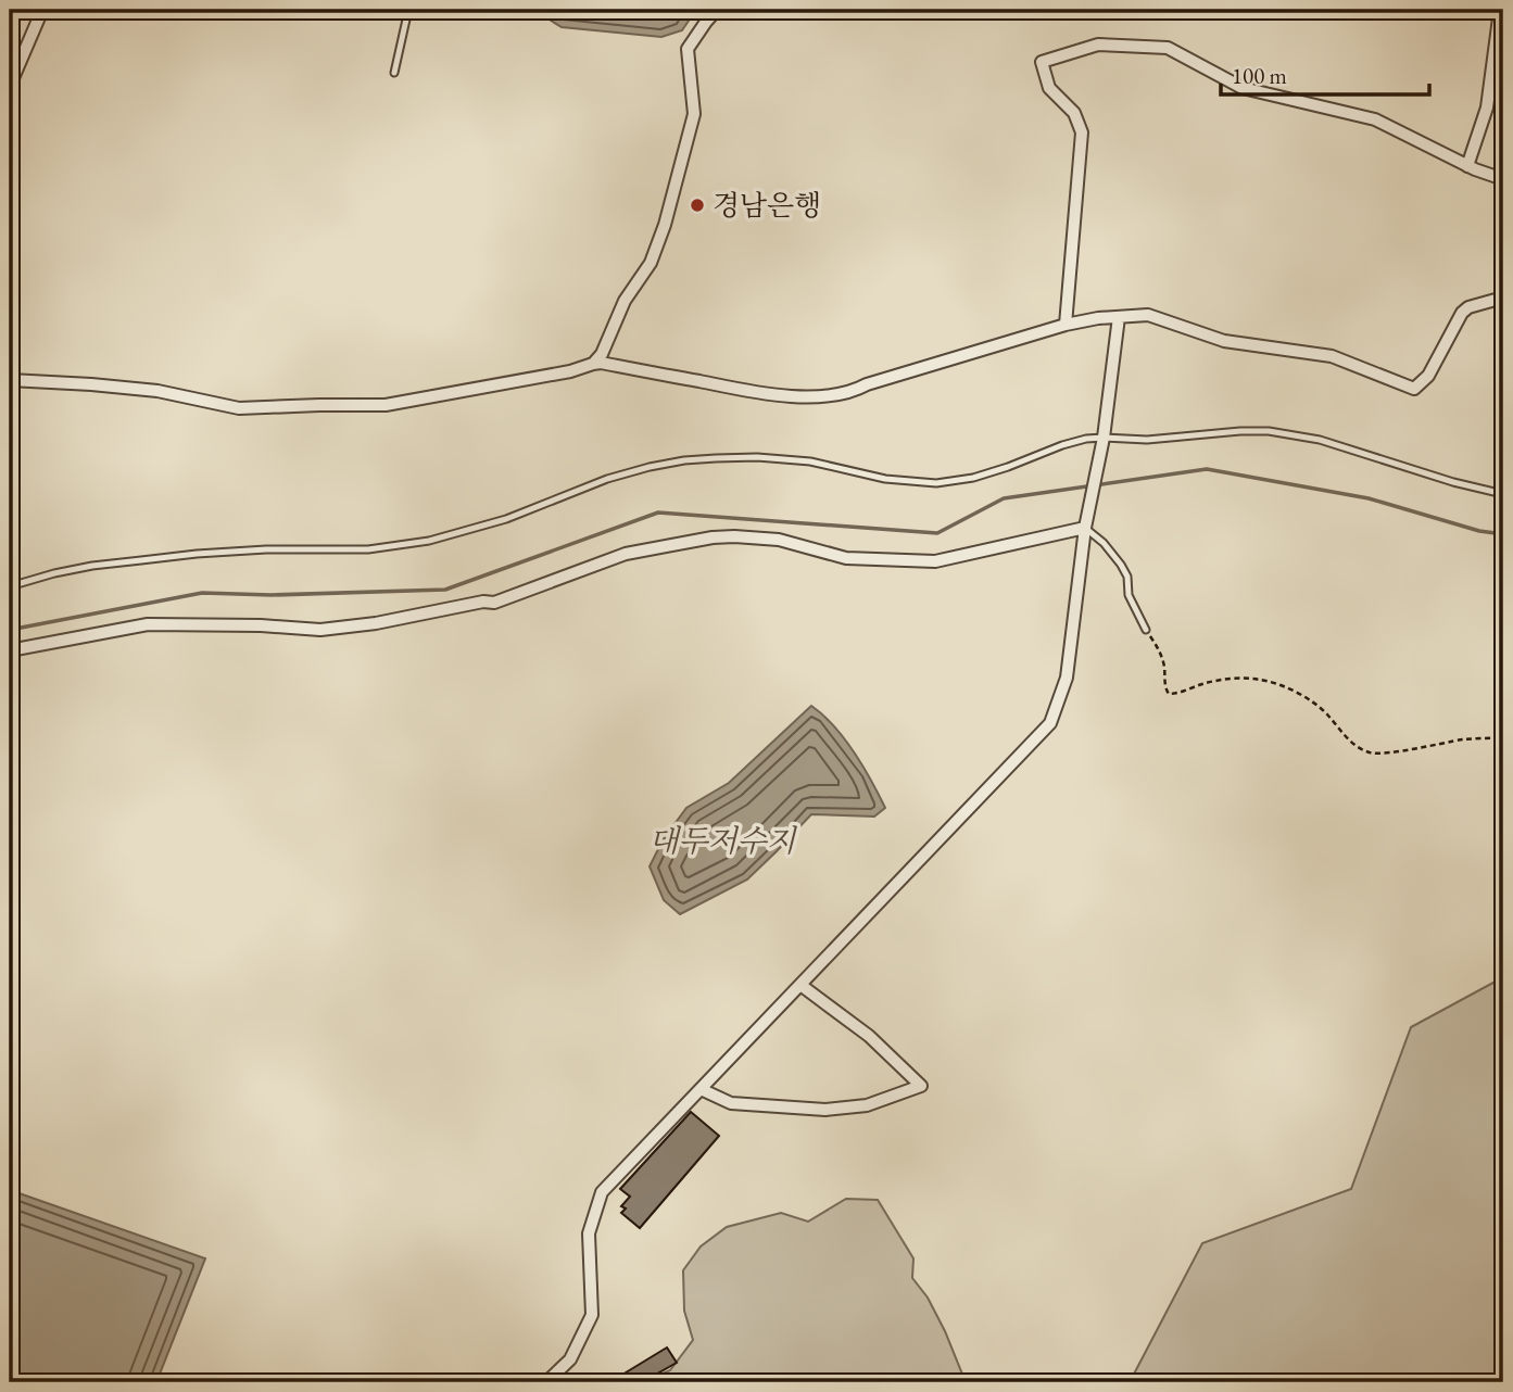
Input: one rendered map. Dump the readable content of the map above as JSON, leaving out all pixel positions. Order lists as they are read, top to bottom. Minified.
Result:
{"water":["대두저수지"],"places":["경남은행"],"scale_bar":"100 m"}
